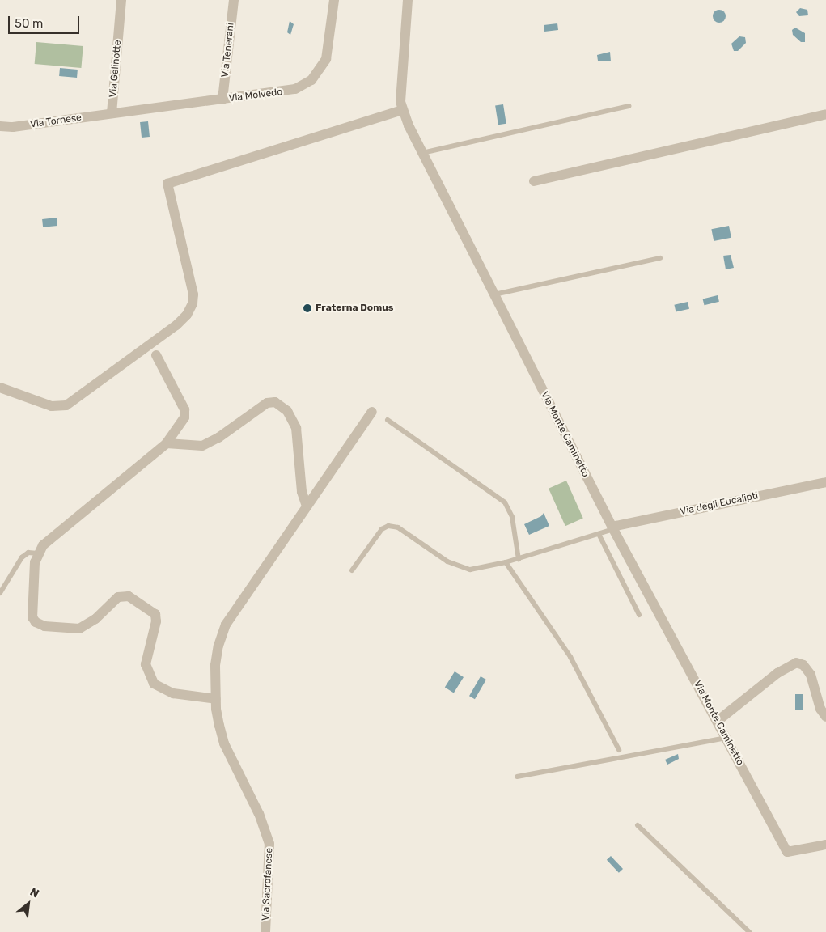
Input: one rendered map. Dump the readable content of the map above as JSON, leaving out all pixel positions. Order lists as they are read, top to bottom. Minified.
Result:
{"streets":{"street":["Via Tenerani","Via Gelinotte","Via Molvedo","Via Tornese","Via Monte Caminetto","Via degli Eucalipti","Via Sacrofanese"]},"crossings":[["Via Tenerani","Via Molvedo"],["Via Gelinotte","Via Molvedo"],["Via Gelinotte","Via Tornese"],["Via Molvedo","Via Tornese"],["Via Monte Caminetto","Via degli Eucalipti"]],"places":["Fraterna Domus"],"scale_bar":"50 m","north":"top right"}
